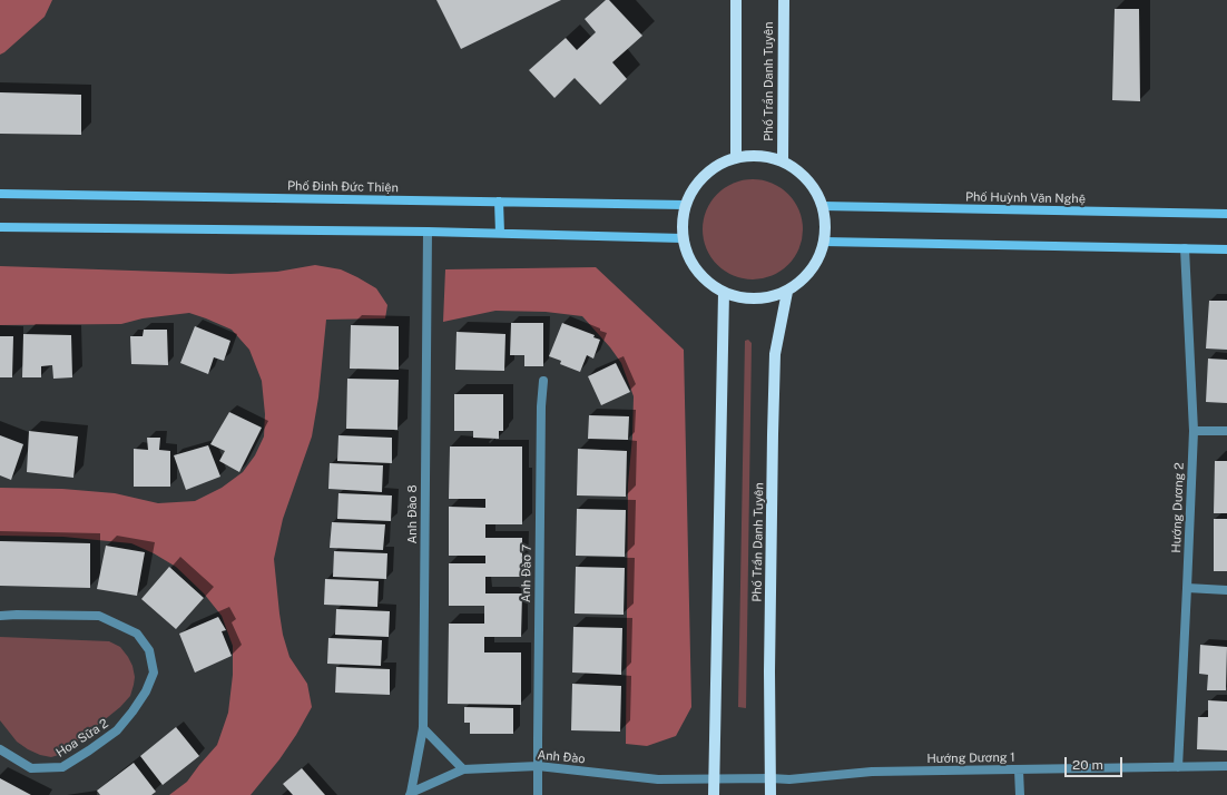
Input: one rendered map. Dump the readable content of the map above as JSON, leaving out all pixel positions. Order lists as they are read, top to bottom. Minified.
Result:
{"streets":{"main road":["Phố Trần Danh Tuyên"],"street":["Phố Đinh Đức Thiện","Phố Huỳnh Văn Nghệ","Hướng Dương 2","Anh Đào 8","Anh Đào 7","Hoa Sữa 2","Anh Đào","Hướng Dương 1"]},"crossings":[["Phố Trần Danh Tuyên","Phố Đinh Đức Thiện"],["Phố Trần Danh Tuyên","Phố Huỳnh Văn Nghệ"],["Phố Trần Danh Tuyên","Hướng Dương 1"],["Phố Đinh Đức Thiện","Phố Huỳnh Văn Nghệ"],["Hướng Dương 2","Hướng Dương 1"],["Anh Đào 8","Anh Đào"],["Anh Đào 7","Anh Đào"],["Anh Đào","Hướng Dương 1"]],"scale_bar":"20 m"}
